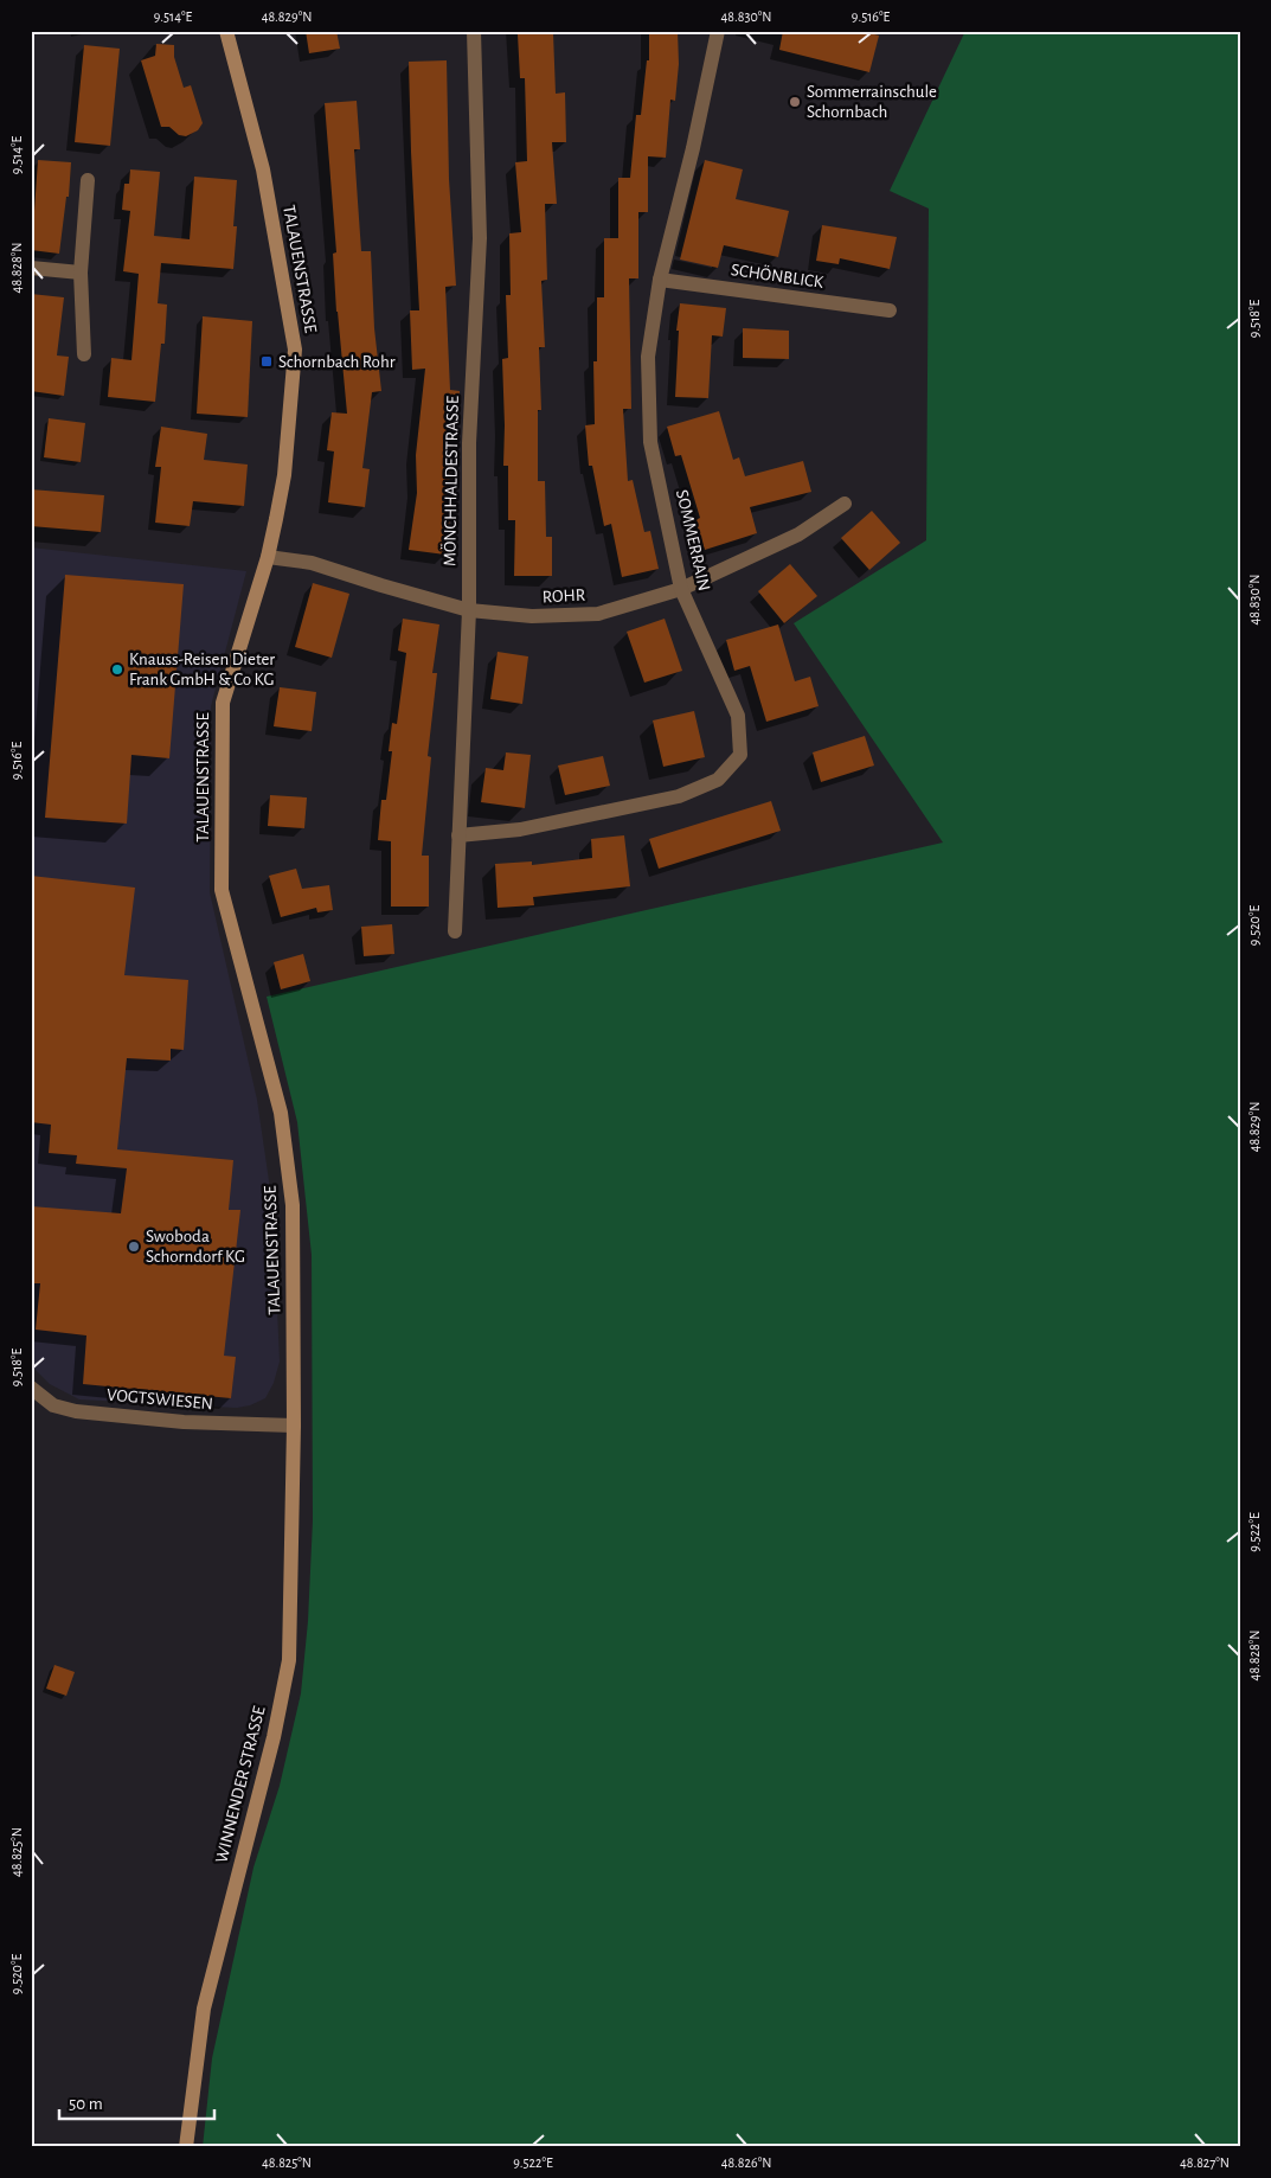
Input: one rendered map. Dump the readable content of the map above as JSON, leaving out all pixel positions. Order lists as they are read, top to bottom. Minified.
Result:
{"streets":{"street":["TALAUENSTRASSE","SCHÖNBLICK","MÖNCHHALDESTRASSE","SOMMERRAIN","ROHR","VOGTSWIESEN","WINNENDER STRASSE"]},"crossings":[["TALAUENSTRASSE","ROHR"],["TALAUENSTRASSE","VOGTSWIESEN"],["TALAUENSTRASSE","WINNENDER STRASSE"],["SCHÖNBLICK","SOMMERRAIN"],["MÖNCHHALDESTRASSE","SOMMERRAIN"],["MÖNCHHALDESTRASSE","ROHR"],["SOMMERRAIN","ROHR"],["VOGTSWIESEN","WINNENDER STRASSE"]],"places":{"other":["Sommerrainschule Schornbach","Knauss-Reisen Dieter Frank GmbH & Co KG","Swoboda Schorndorf KG"],"transit":["Schornbach Rohr"]},"scale_bar":"50 m","coordinates":["9.514°E","48.829°N","48.830°N","9.516°E","48.828°N","9.518°E","9.520°E","9.522°E","48.825°N","48.826°N","48.827°N"]}
